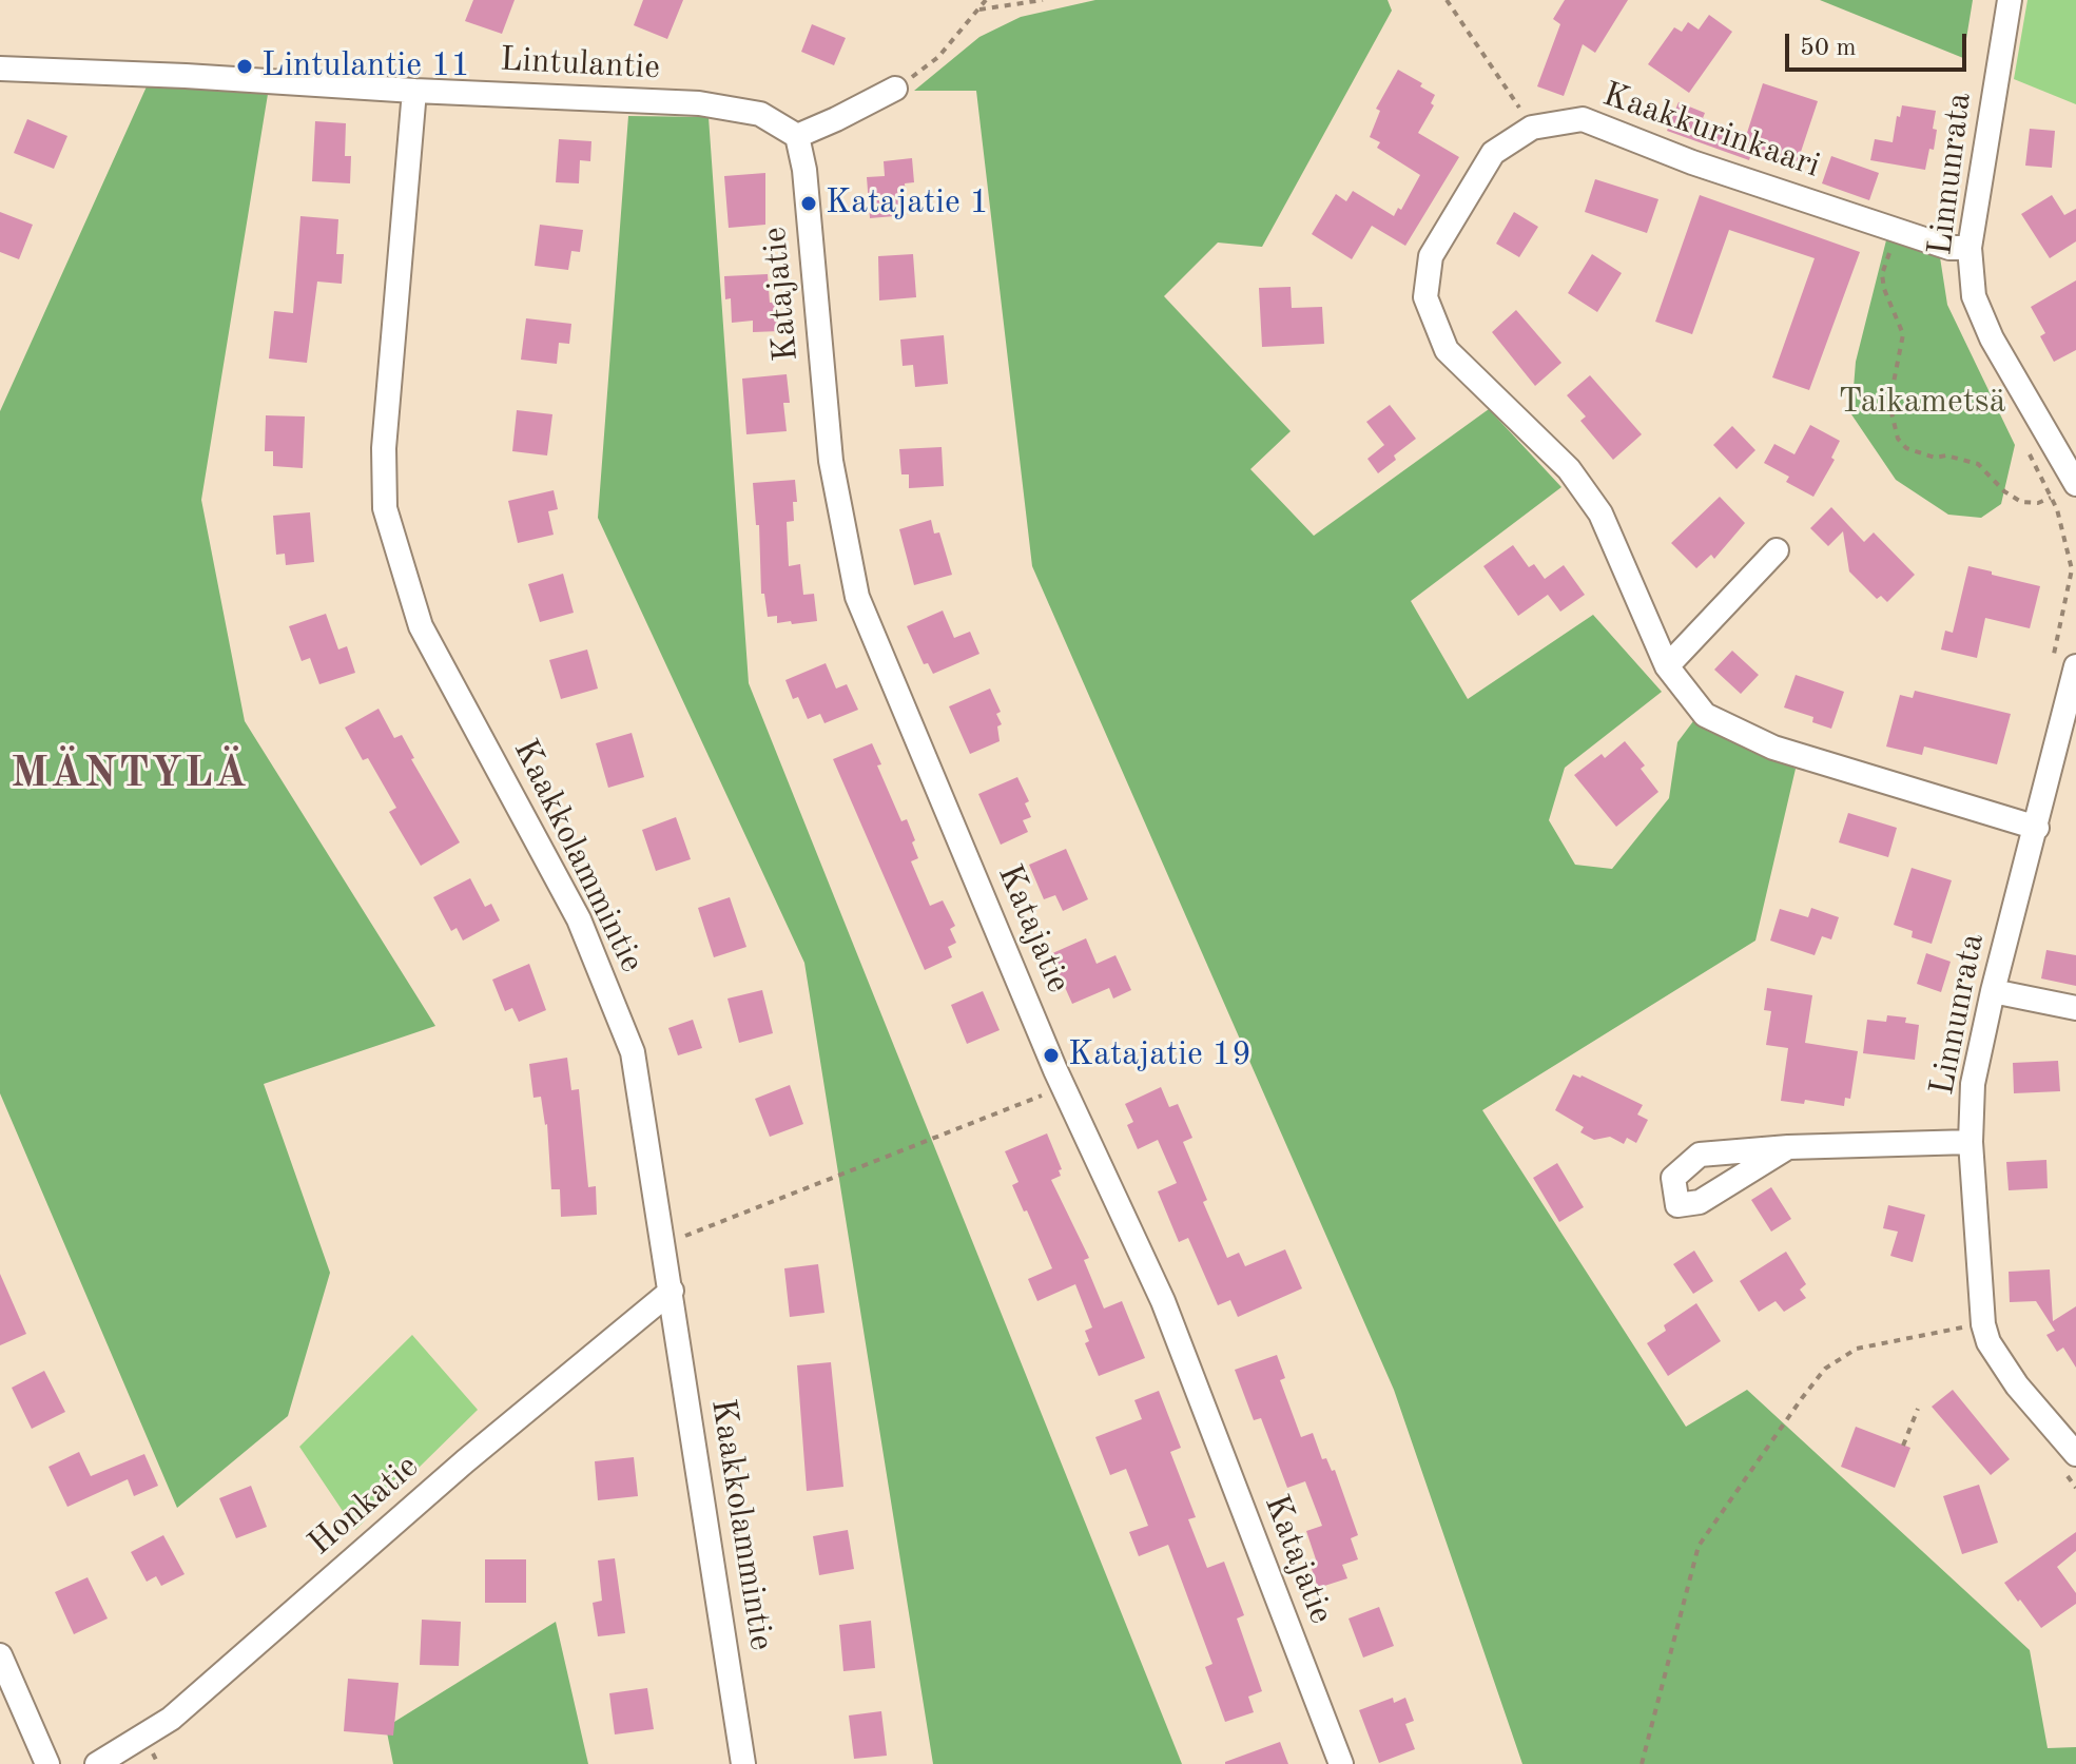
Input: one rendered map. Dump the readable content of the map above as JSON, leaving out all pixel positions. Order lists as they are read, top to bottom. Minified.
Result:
{"streets":{"street":["Lintulantie","Kaakkurinkaari","Linnunrata","Katajatie","Kaakkolammintie","Honkatie"]},"crossings":[["Lintulantie","Katajatie"],["Lintulantie","Kaakkolammintie"],["Kaakkurinkaari","Linnunrata"],["Kaakkolammintie","Honkatie"]],"districts":["MÄNTYLÄ"],"parks":["Taikametsä"],"places":["Lintulantie 11","Katajatie 1","Katajatie 19"],"scale_bar":"50 m"}
